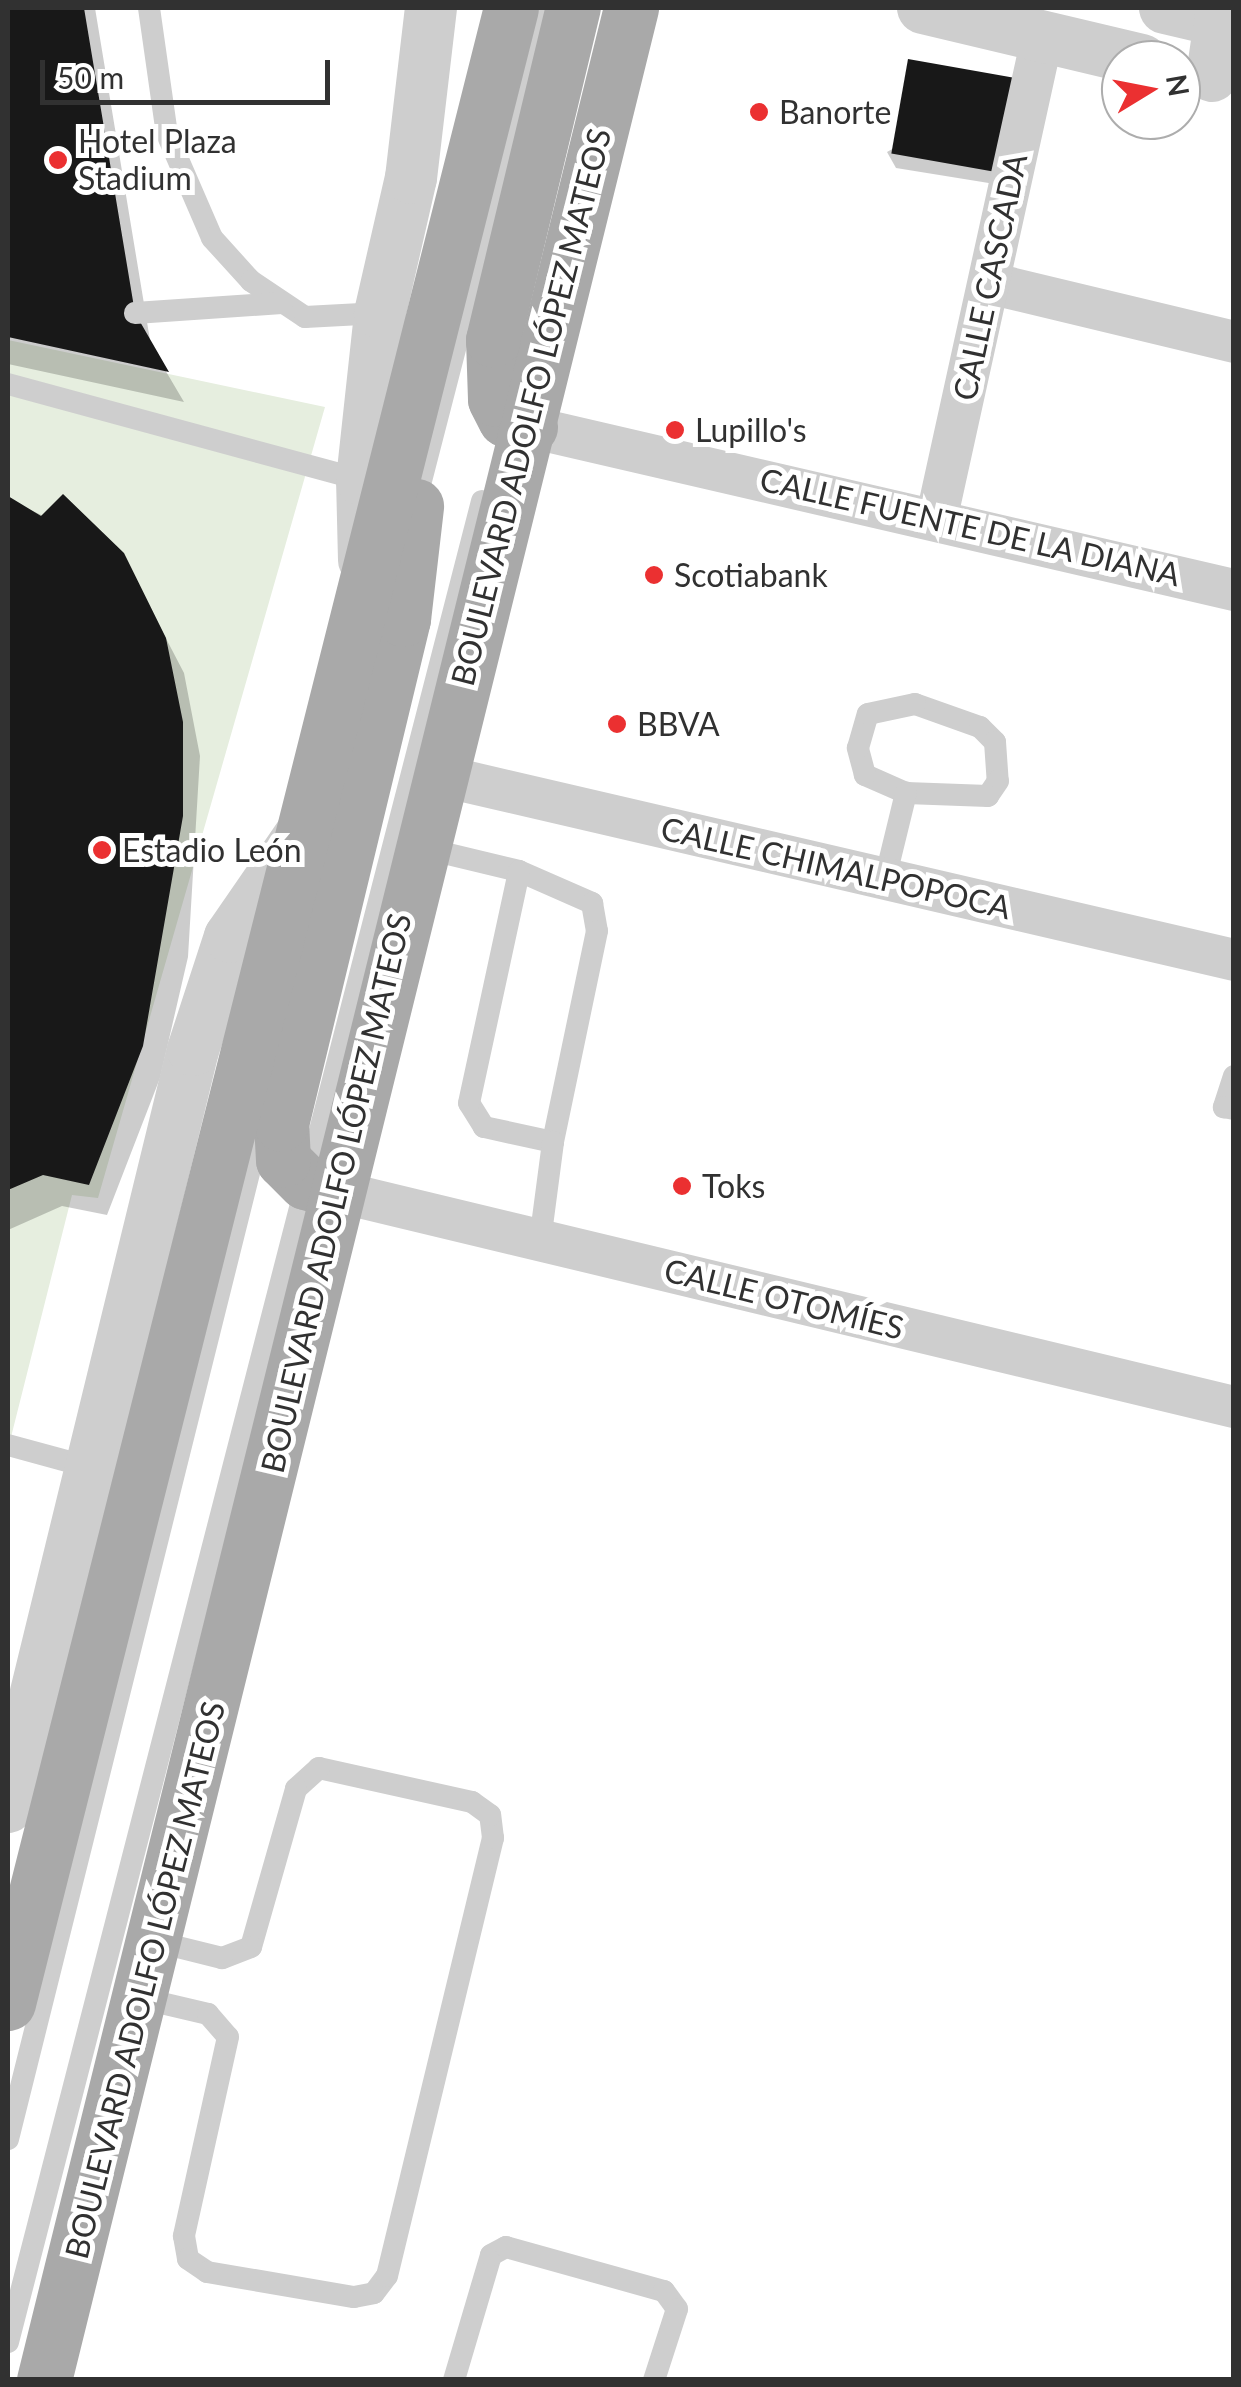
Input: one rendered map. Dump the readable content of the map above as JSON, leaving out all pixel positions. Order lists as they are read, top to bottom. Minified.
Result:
{"streets":{"main road":["BOULEVARD ADOLFO LÓPEZ MATEOS"],"street":["CALLE CASCADA","CALLE FUENTE DE LA DIANA","CALLE CHIMALPOPOCA","CALLE OTOMÍES"]},"crossings":[["CALLE CASCADA","CALLE FUENTE DE LA DIANA"],["BOULEVARD ADOLFO LÓPEZ MATEOS","CALLE FUENTE DE LA DIANA"],["BOULEVARD ADOLFO LÓPEZ MATEOS","CALLE CHIMALPOPOCA"],["BOULEVARD ADOLFO LÓPEZ MATEOS","CALLE OTOMÍES"]],"places":["Banorte","Hotel Plaza Stadium","Lupillo's","Scotiabank","BBVA","Estadio León","Toks"],"scale_bar":"50 m","north":"right"}
